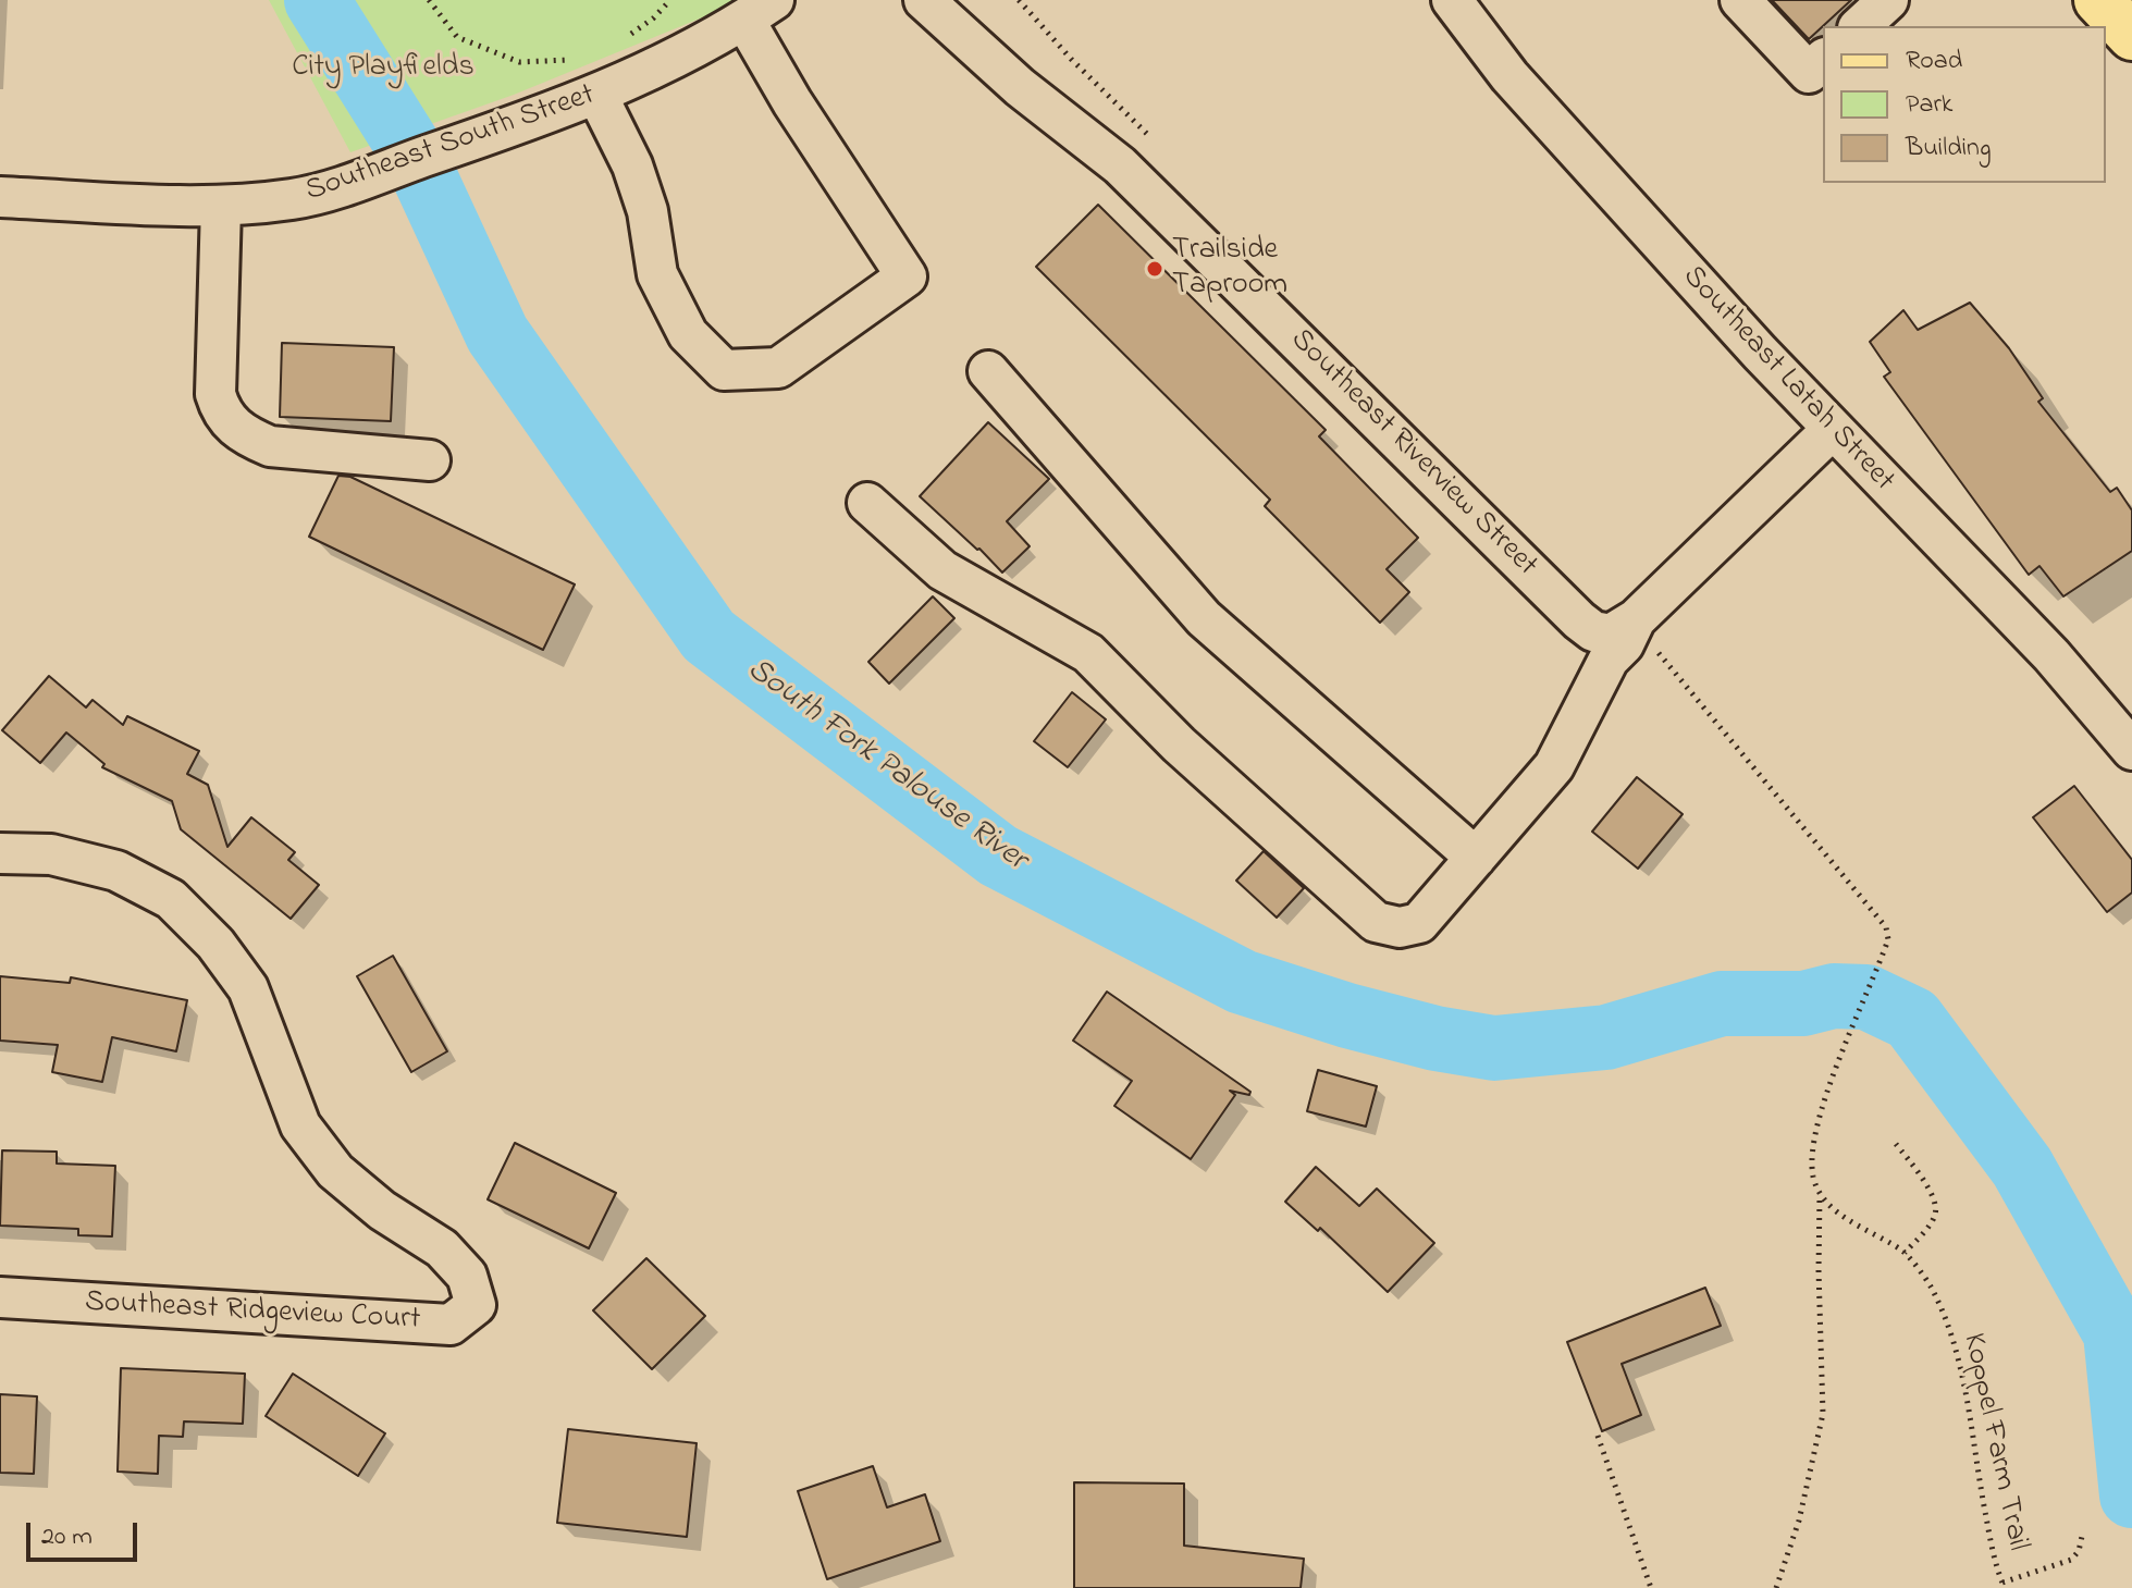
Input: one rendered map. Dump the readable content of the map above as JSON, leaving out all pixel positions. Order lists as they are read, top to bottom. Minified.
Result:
{"streets":{"street":["Southeast South Street","Southeast Latah Street","Southeast Riverview Street","Southeast Ridgeview Court"],"path":["Koppel Farm Trail"]},"water":["South Fork Palouse River"],"parks":["City Playfields"],"places":["Trailside Taproom"],"legend":["Road","Park","Building"],"scale_bar":"20 m"}
